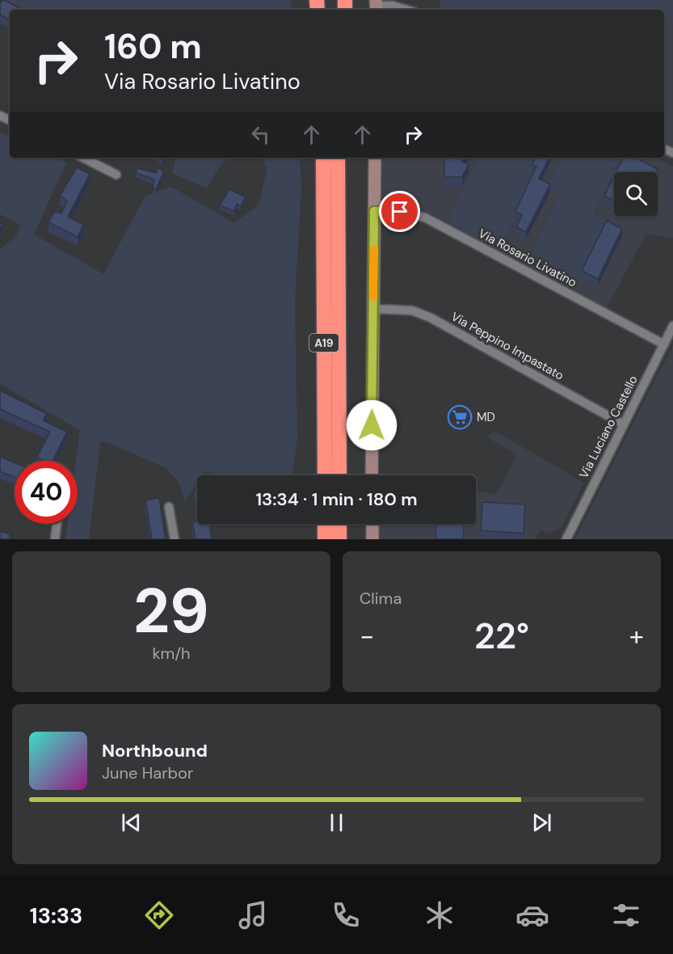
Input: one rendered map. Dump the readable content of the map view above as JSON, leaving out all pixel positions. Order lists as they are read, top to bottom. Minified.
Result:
{"streets":{"highway":["A19"],"street":["Via Rosario Livatino","Via Peppino Impastato","Via Luciano Castello"]},"crossings":[["Via Rosario Livatino","Via Luciano Castello"],["Via Peppino Impastato","Via Luciano Castello"]],"places":{"supermarket":["MD"]},"page":{"turn":["160 m","Via Rosario Livatino"],"limit":"40","trip":"13:34 · 1 min · 180 m","tile":[["29","km/h"],"Clima"],"heat":["−","22°","+"],"song":["Northbound","June Harbor"],"tabs":"13:33"}}
